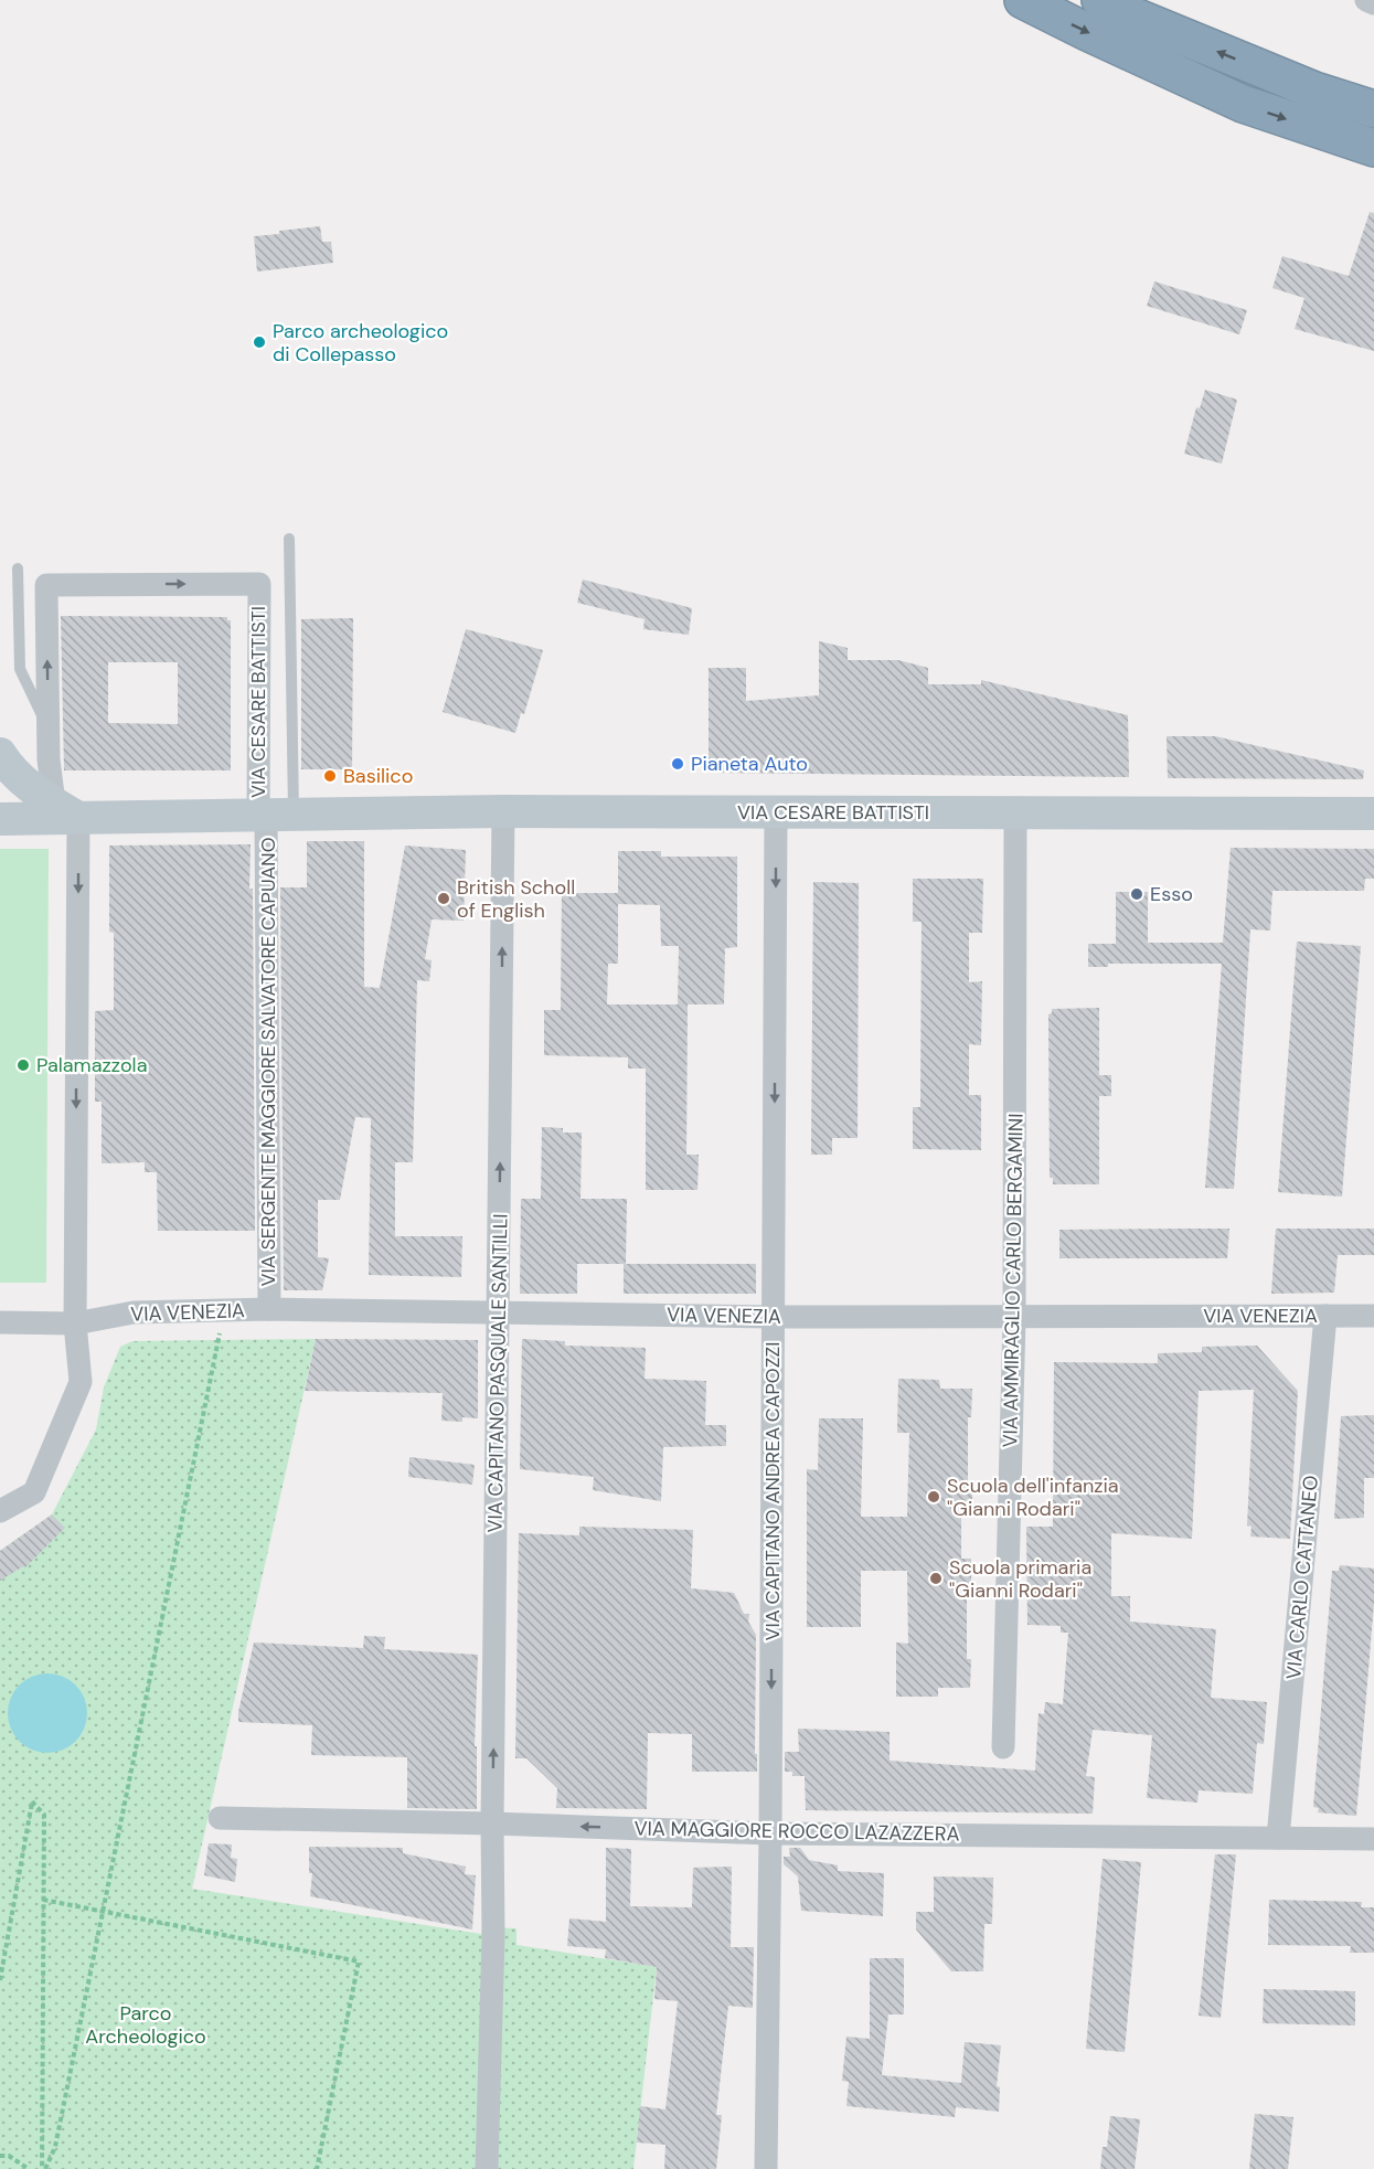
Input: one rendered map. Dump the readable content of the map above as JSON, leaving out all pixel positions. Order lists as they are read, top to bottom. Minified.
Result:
{"streets":{"main road":["VIA CESARE BATTISTI"],"street":["VIA SERGENTE MAGGIORE SALVATORE CAPUANO","VIA AMMIRAGLIO CARLO BERGAMINI","VIA VENEZIA","VIA CAPITANO PASQUALE SANTILLI","VIA CAPITANO ANDREA CAPOZZI","VIA CARLO CATTANEO","VIA MAGGIORE ROCCO LAZAZZERA"]},"crossings":[["VIA CESARE BATTISTI","VIA SERGENTE MAGGIORE SALVATORE CAPUANO"],["VIA CESARE BATTISTI","VIA AMMIRAGLIO CARLO BERGAMINI"],["VIA CESARE BATTISTI","VIA CAPITANO PASQUALE SANTILLI"],["VIA CESARE BATTISTI","VIA CAPITANO ANDREA CAPOZZI"],["VIA SERGENTE MAGGIORE SALVATORE CAPUANO","VIA VENEZIA"],["VIA AMMIRAGLIO CARLO BERGAMINI","VIA VENEZIA"],["VIA VENEZIA","VIA CAPITANO PASQUALE SANTILLI"],["VIA VENEZIA","VIA CAPITANO ANDREA CAPOZZI"],["VIA VENEZIA","VIA CARLO CATTANEO"],["VIA CAPITANO PASQUALE SANTILLI","VIA MAGGIORE ROCCO LAZAZZERA"],["VIA CAPITANO ANDREA CAPOZZI","VIA MAGGIORE ROCCO LAZAZZERA"],["VIA CARLO CATTANEO","VIA MAGGIORE ROCCO LAZAZZERA"]],"one_way":["VIA CAPITANO PASQUALE SANTILLI","VIA CAPITANO ANDREA CAPOZZI"],"parks":["Parco Archeologico"],"places":["Parco archeologico di Collepasso","Pianeta Auto","Basilico","Esso","British Scholl of English","Palamazzola","Scuola dell'infanzia \"Gianni Rodari\"","Scuola primaria \"Gianni Rodari\""]}
